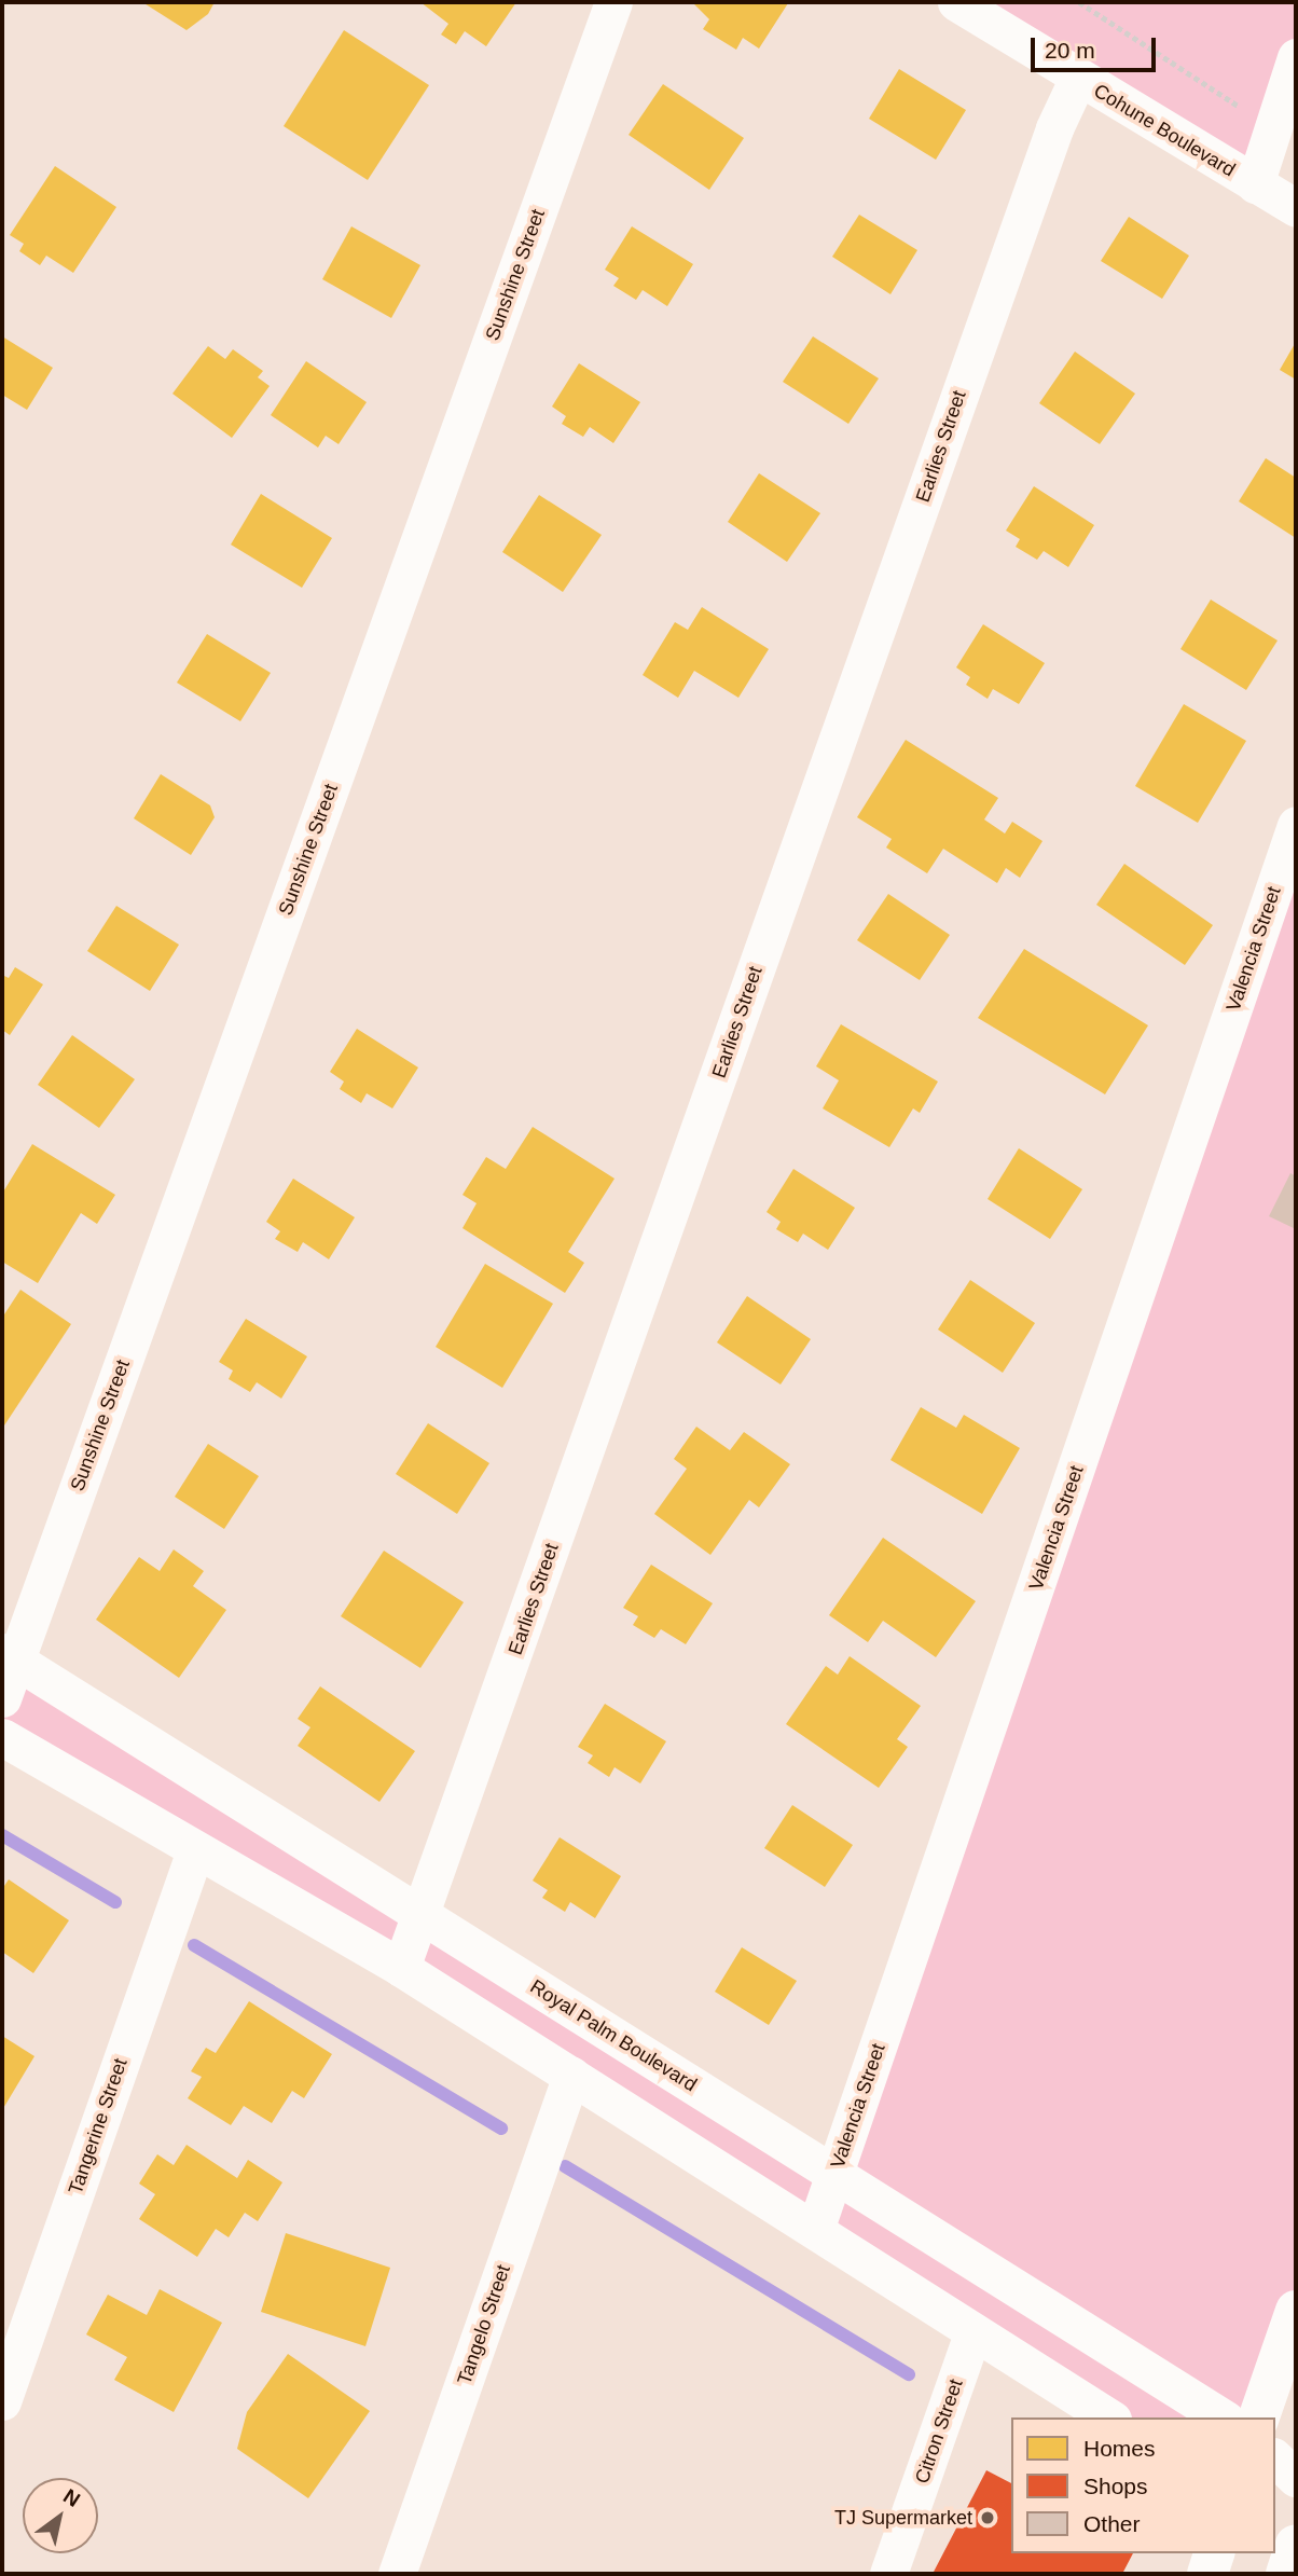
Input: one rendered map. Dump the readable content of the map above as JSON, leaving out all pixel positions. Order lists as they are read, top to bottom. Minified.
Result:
{"streets":{"street":["Cohune Boulevard","Sunshine Street","Earlies Street","Valencia Street","Royal Palm Boulevard","Tangerine Street","Tangelo Street","Citron Street"]},"crossings":[["Cohune Boulevard","Earlies Street"],["Sunshine Street","Royal Palm Boulevard"],["Earlies Street","Royal Palm Boulevard"],["Valencia Street","Royal Palm Boulevard"]],"places":["TJ Supermarket"],"legend":["Homes","Shops","Other"],"scale_bar":"20 m","north":"top right"}
